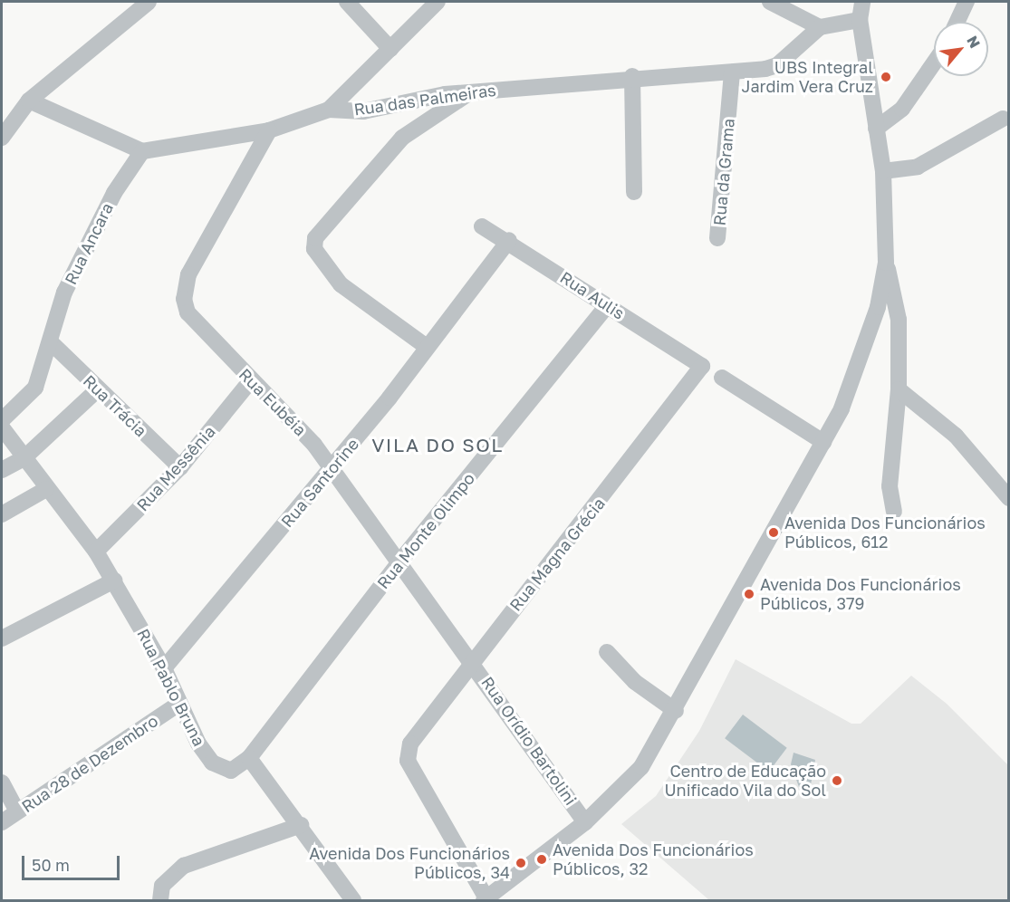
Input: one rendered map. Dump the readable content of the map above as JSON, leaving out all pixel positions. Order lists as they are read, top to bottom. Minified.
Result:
{"streets":{"street":["Rua das Palmeiras","Rua da Grama","Rua Ancara","Rua Aulis","Rua Eubéia","Rua Trácia","Rua Messênia","Rua Santorine","Rua Monte Olimpo","Rua Magna Grécia","Rua Pablo Bruna","Rua Orídio Bartolini","Rua 28 de Dezembro"]},"crossings":[["Rua das Palmeiras","Rua da Grama"],["Rua das Palmeiras","Rua Ancara"],["Rua das Palmeiras","Rua Eubéia"],["Rua Ancara","Rua Trácia"],["Rua Aulis","Rua Santorine"],["Rua Aulis","Rua Monte Olimpo"],["Rua Aulis","Rua Magna Grécia"],["Rua Eubéia","Rua Messênia"],["Rua Eubéia","Rua Santorine"],["Rua Eubéia","Rua Monte Olimpo"],["Rua Eubéia","Rua Magna Grécia"],["Rua Eubéia","Rua Orídio Bartolini"],["Rua Trácia","Rua Messênia"],["Rua Messênia","Rua Pablo Bruna"],["Rua Santorine","Rua Pablo Bruna"],["Rua Monte Olimpo","Rua Pablo Bruna"],["Rua Magna Grécia","Rua Orídio Bartolini"],["Rua Pablo Bruna","Rua 28 de Dezembro"]],"districts":["VILA DO SOL"],"places":["UBS Integral Jardim Vera Cruz","Avenida Dos Funcionários Públicos, 612","Avenida Dos Funcionários Públicos, 379","Centro de Educação Unificado Vila do Sol","Avenida Dos Funcionários Públicos, 32","Avenida Dos Funcionários Públicos, 34"],"scale_bar":"50 m","north":"top right"}
